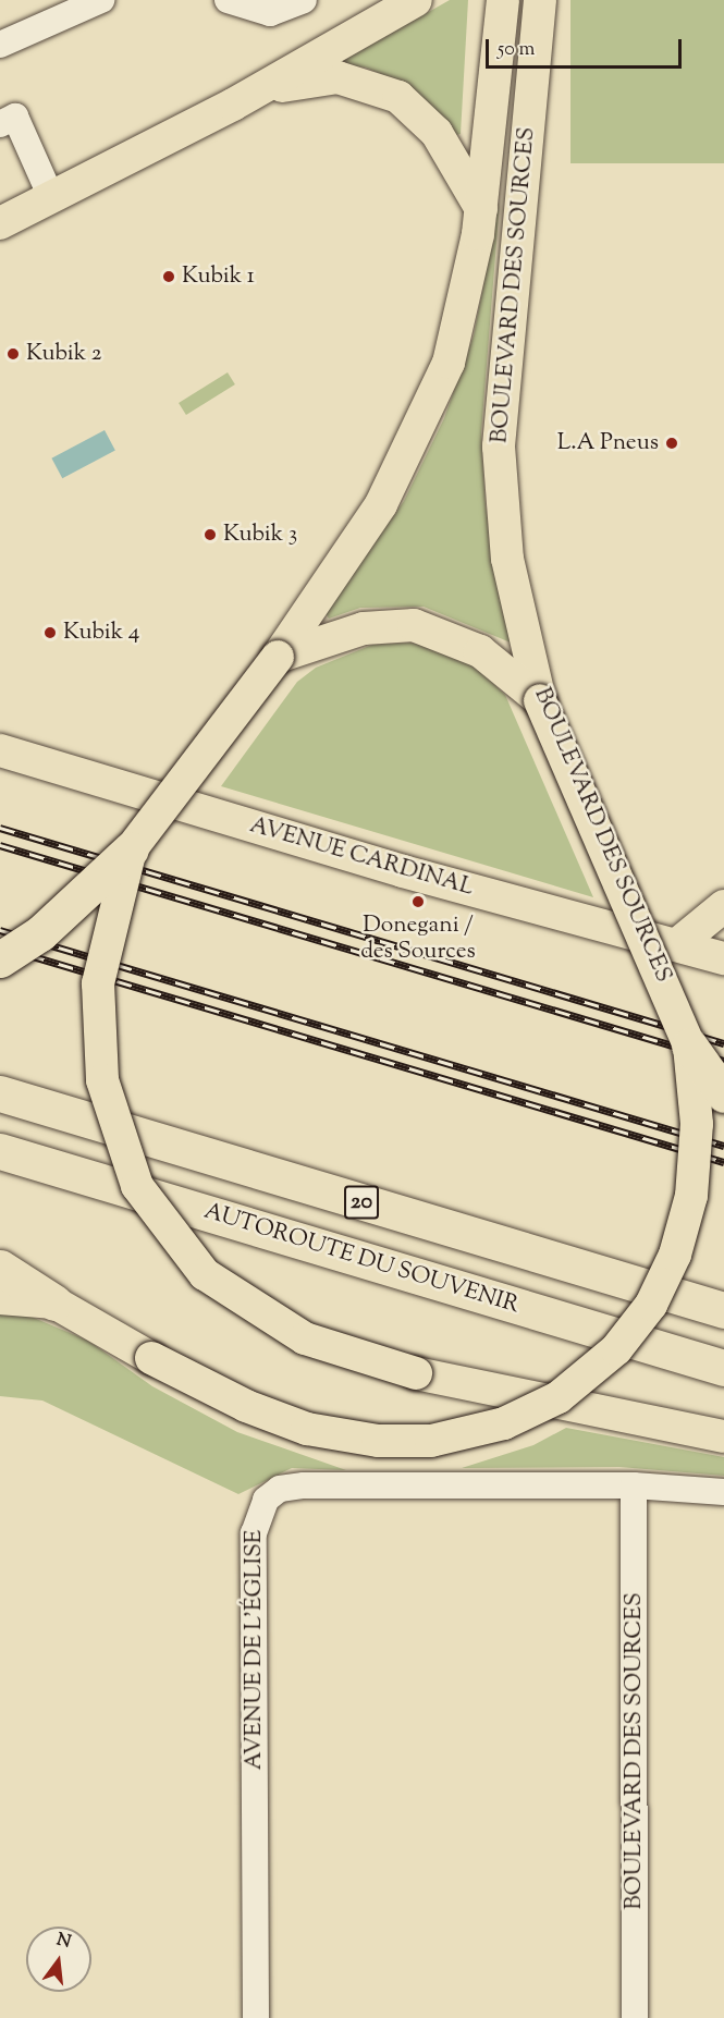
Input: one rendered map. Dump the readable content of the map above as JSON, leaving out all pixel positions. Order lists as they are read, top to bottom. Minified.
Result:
{"streets":{"highway":["20","AUTOROUTE DU SOUVENIR"],"main road":["BOULEVARD DES SOURCES","AVENUE CARDINAL"],"street":["AVENUE DE L'ÉGLISE"]},"crossings":[["BOULEVARD DES SOURCES","AVENUE DE L'ÉGLISE"]],"places":["Kubik 1","Kubik 2","L.A Pneus","Kubik 3","Kubik 4","Donegani / des Sources"],"scale_bar":"50 m","north":"top"}
